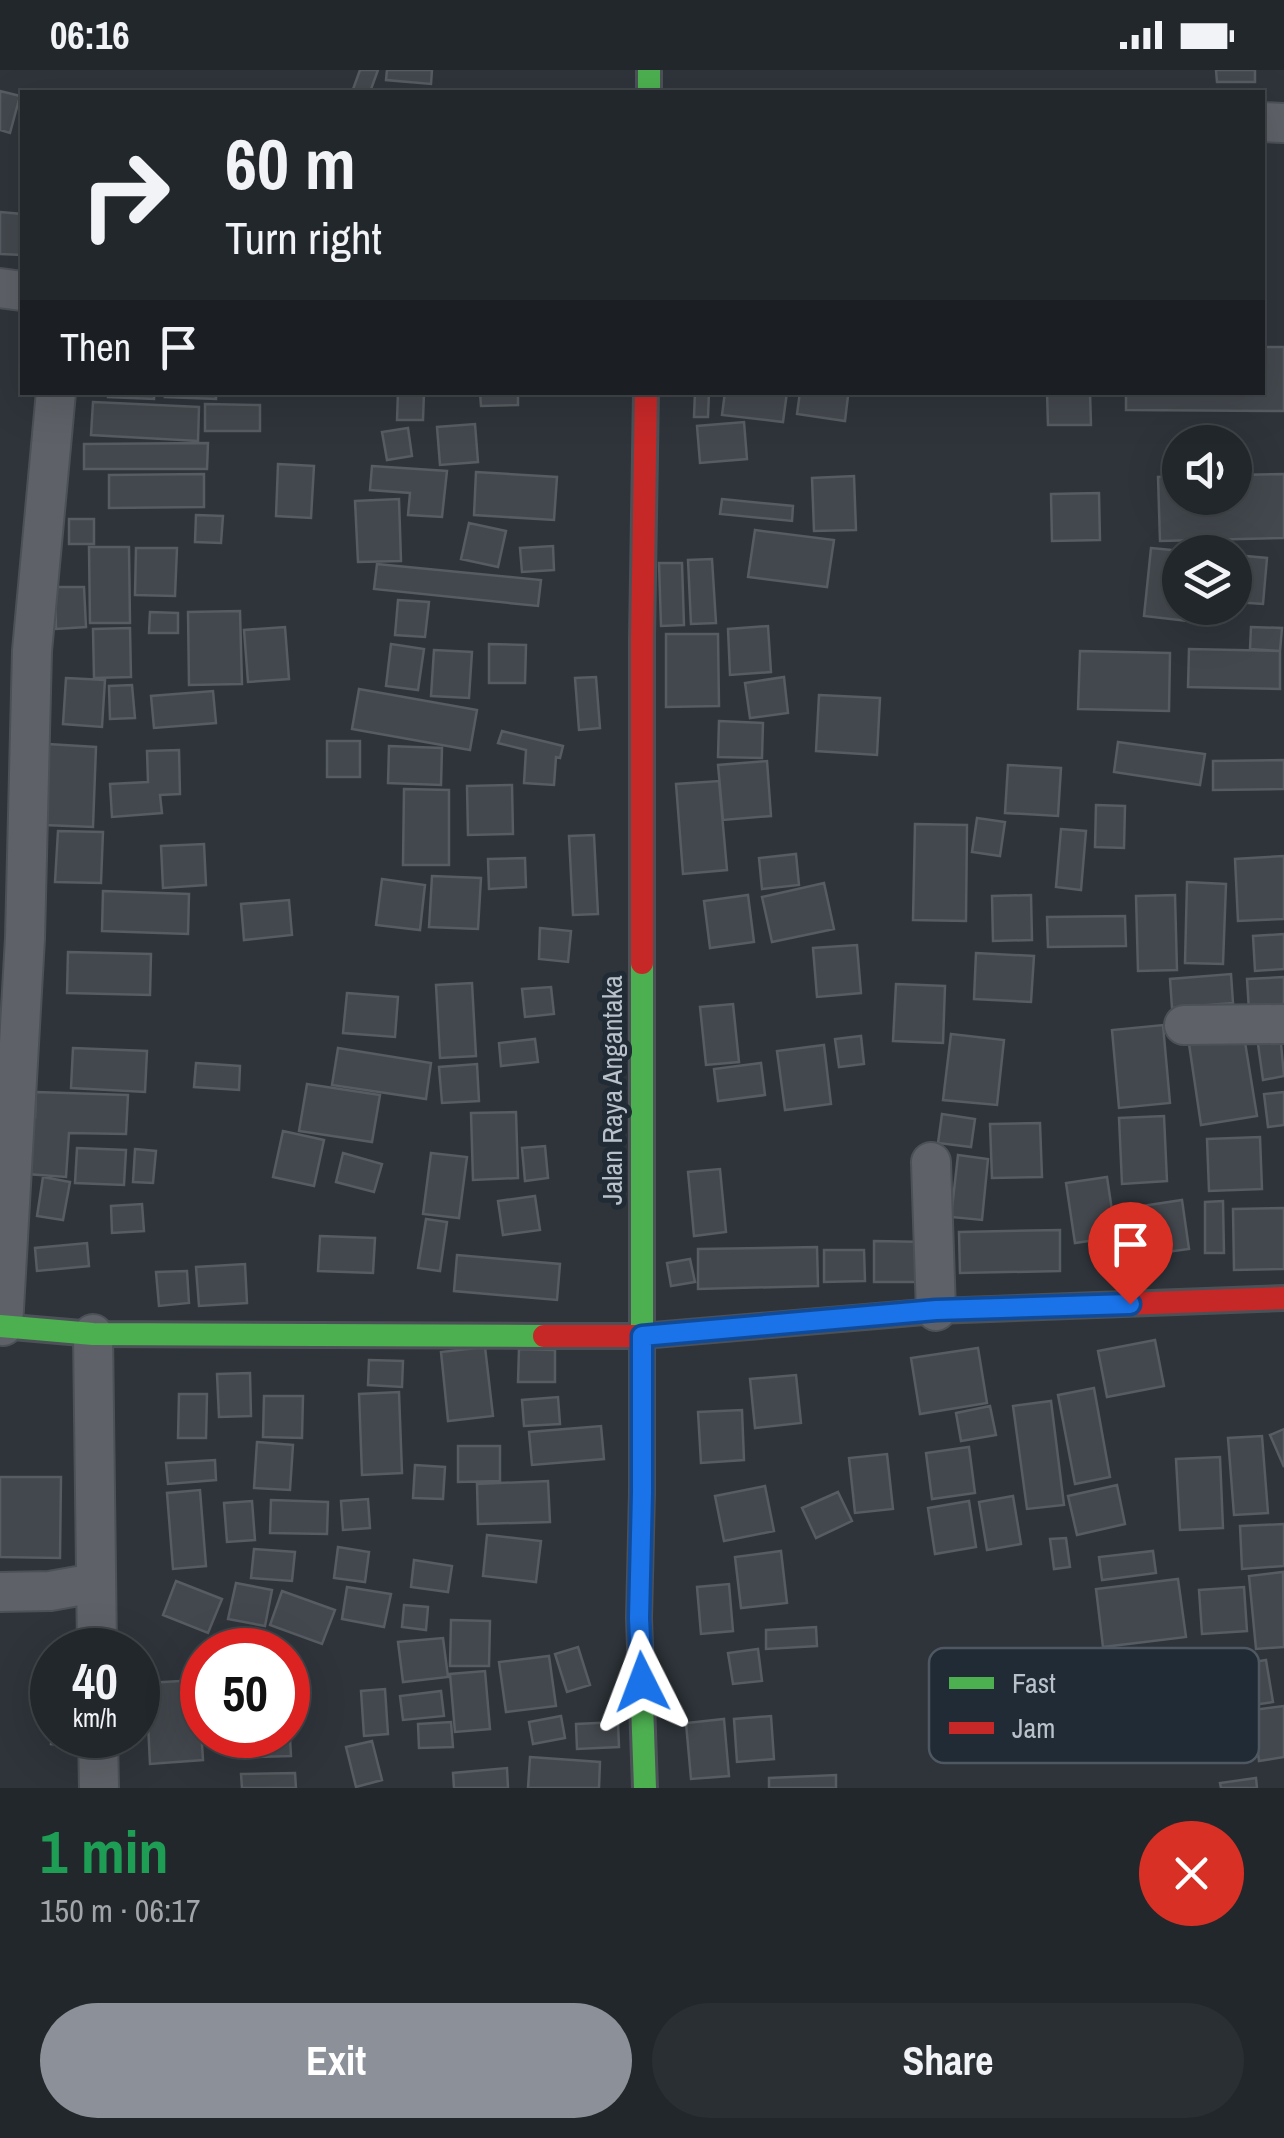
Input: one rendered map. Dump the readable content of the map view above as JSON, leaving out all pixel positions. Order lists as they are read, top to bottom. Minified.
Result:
{"streets":{"main road":["Jalan Raya Angantaka"]},"legend":["Fast","Jam"],"page":{"status":"06:16","turn":["60 m","Turn right"],"then":"Then","speed":"40 km/h","limit":"50","heading":["1 min","150 m · 06:17"],"buttons":["Exit","Share"]}}
